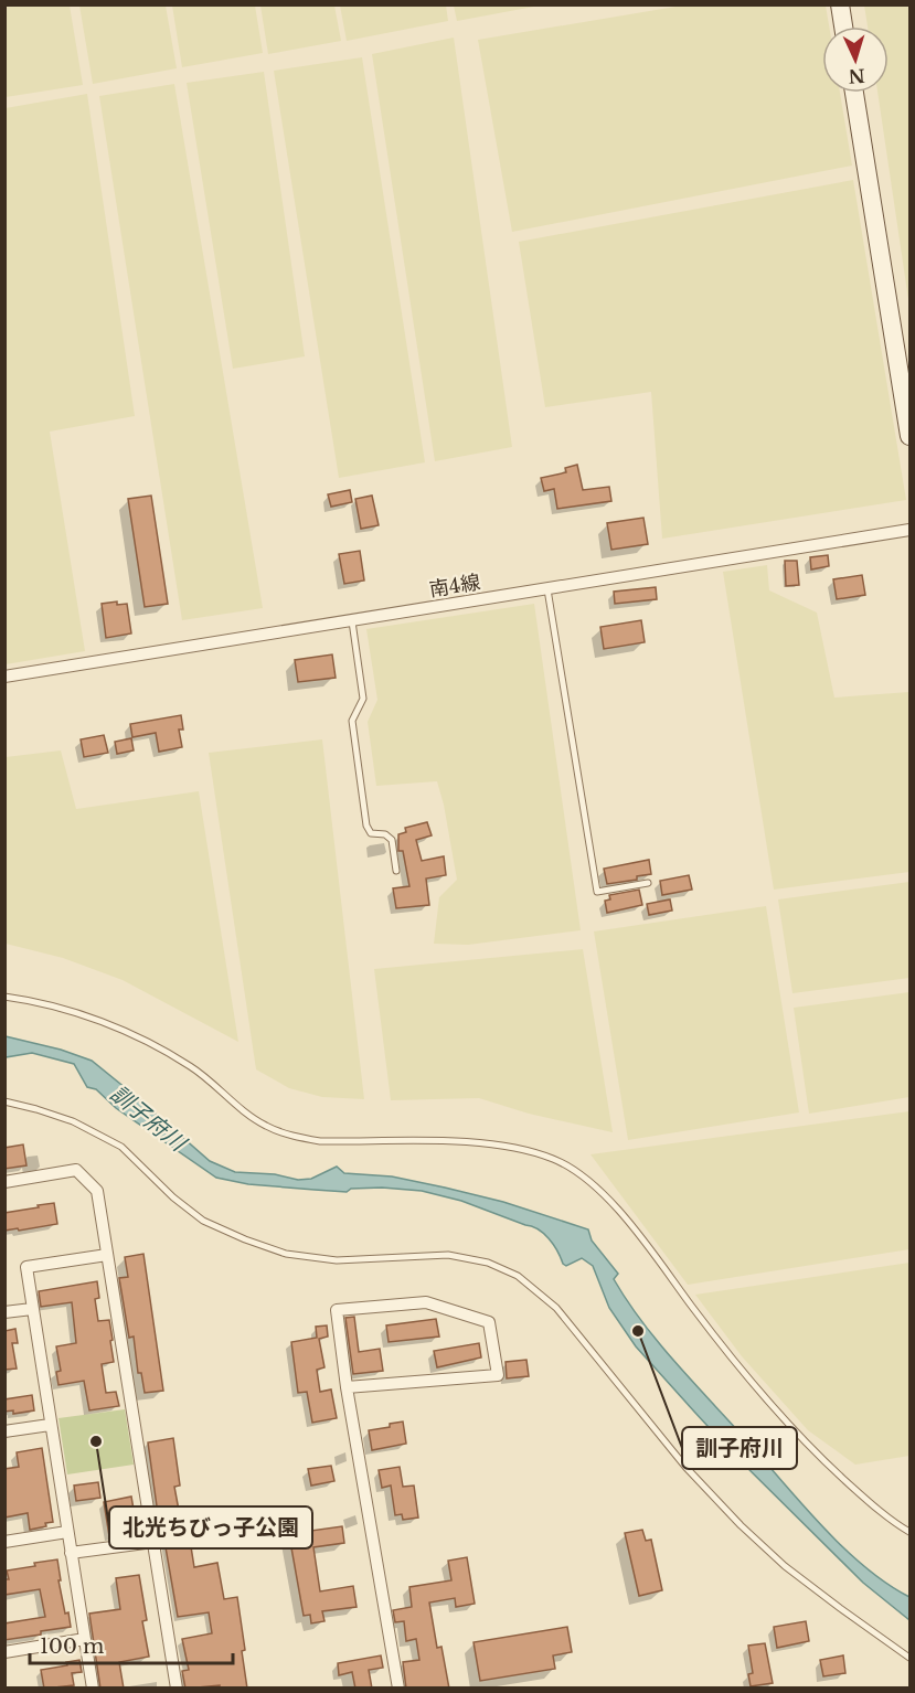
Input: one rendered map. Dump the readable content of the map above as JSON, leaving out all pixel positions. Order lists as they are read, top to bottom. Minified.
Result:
{"streets":{"street":["南4線"]},"water":["訓子府川"],"places":["訓子府川","北光ちびっ子公園"],"scale_bar":"100 m","north":"bottom"}
